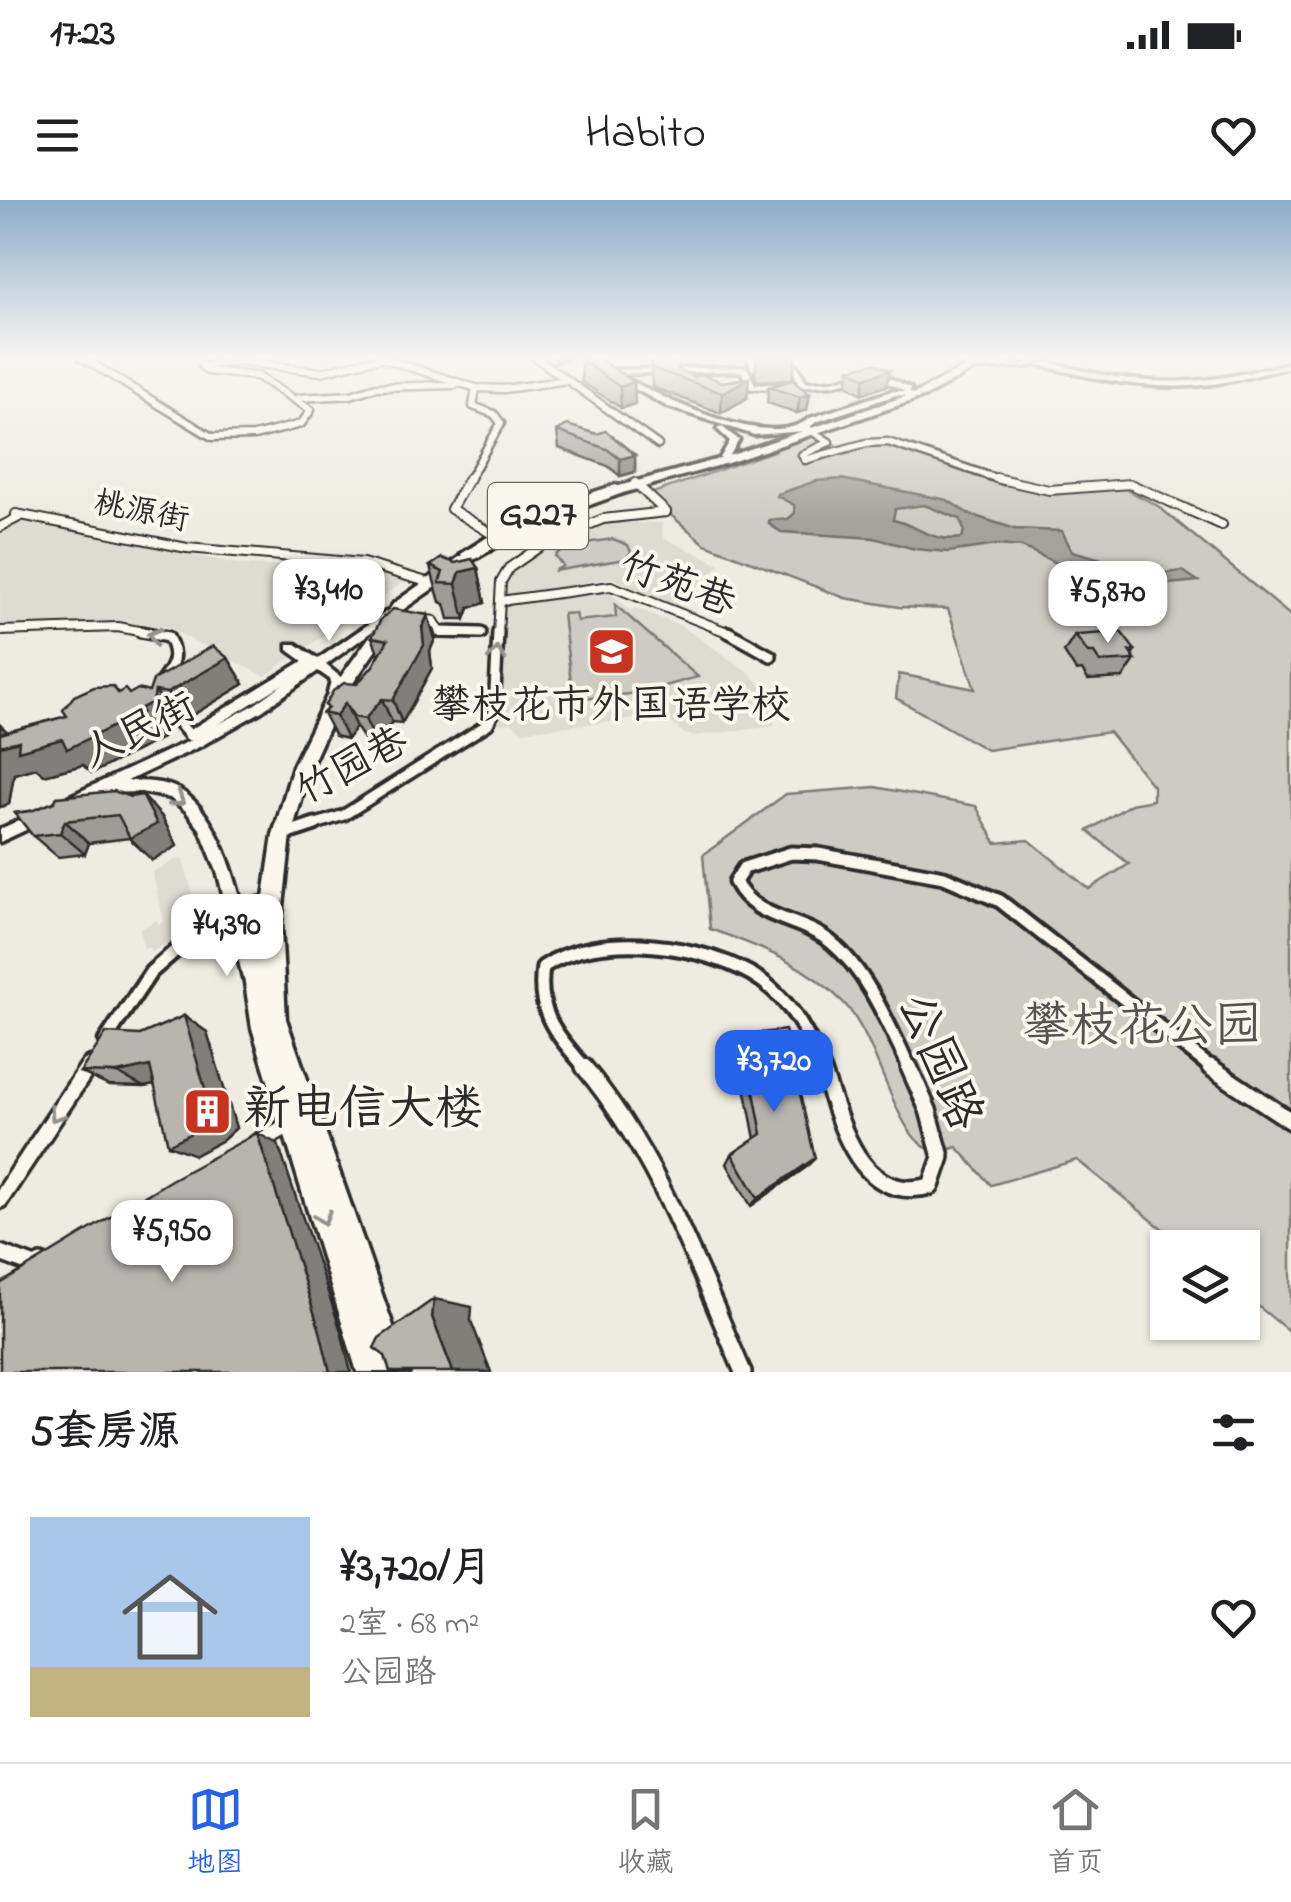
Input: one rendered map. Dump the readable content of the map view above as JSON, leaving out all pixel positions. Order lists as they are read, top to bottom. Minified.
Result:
{"streets":{"highway":["G227"],"street":["桃源街","竹苑巷","人民街","竹园巷","公园路"]},"crossings":[["桃源街","G227"],["G227","人民街"],["G227","竹园巷"],["竹苑巷","竹园巷"]],"one_way":["竹园巷"],"parks":["攀枝花公园"],"places":{"school or university":["攀枝花市外国语学校"],"building":["新电信大楼"]},"page":{"status":"17:23","header":"Habito","price":["¥3,410","¥5,870","¥4,390","¥3,720","¥5,950"],"heading":"5套房源","list":[{"name":"¥3,720/月","note":"2室 · 68 m² · 公园路"}],"tabs":["地图","收藏","首页"]}}
